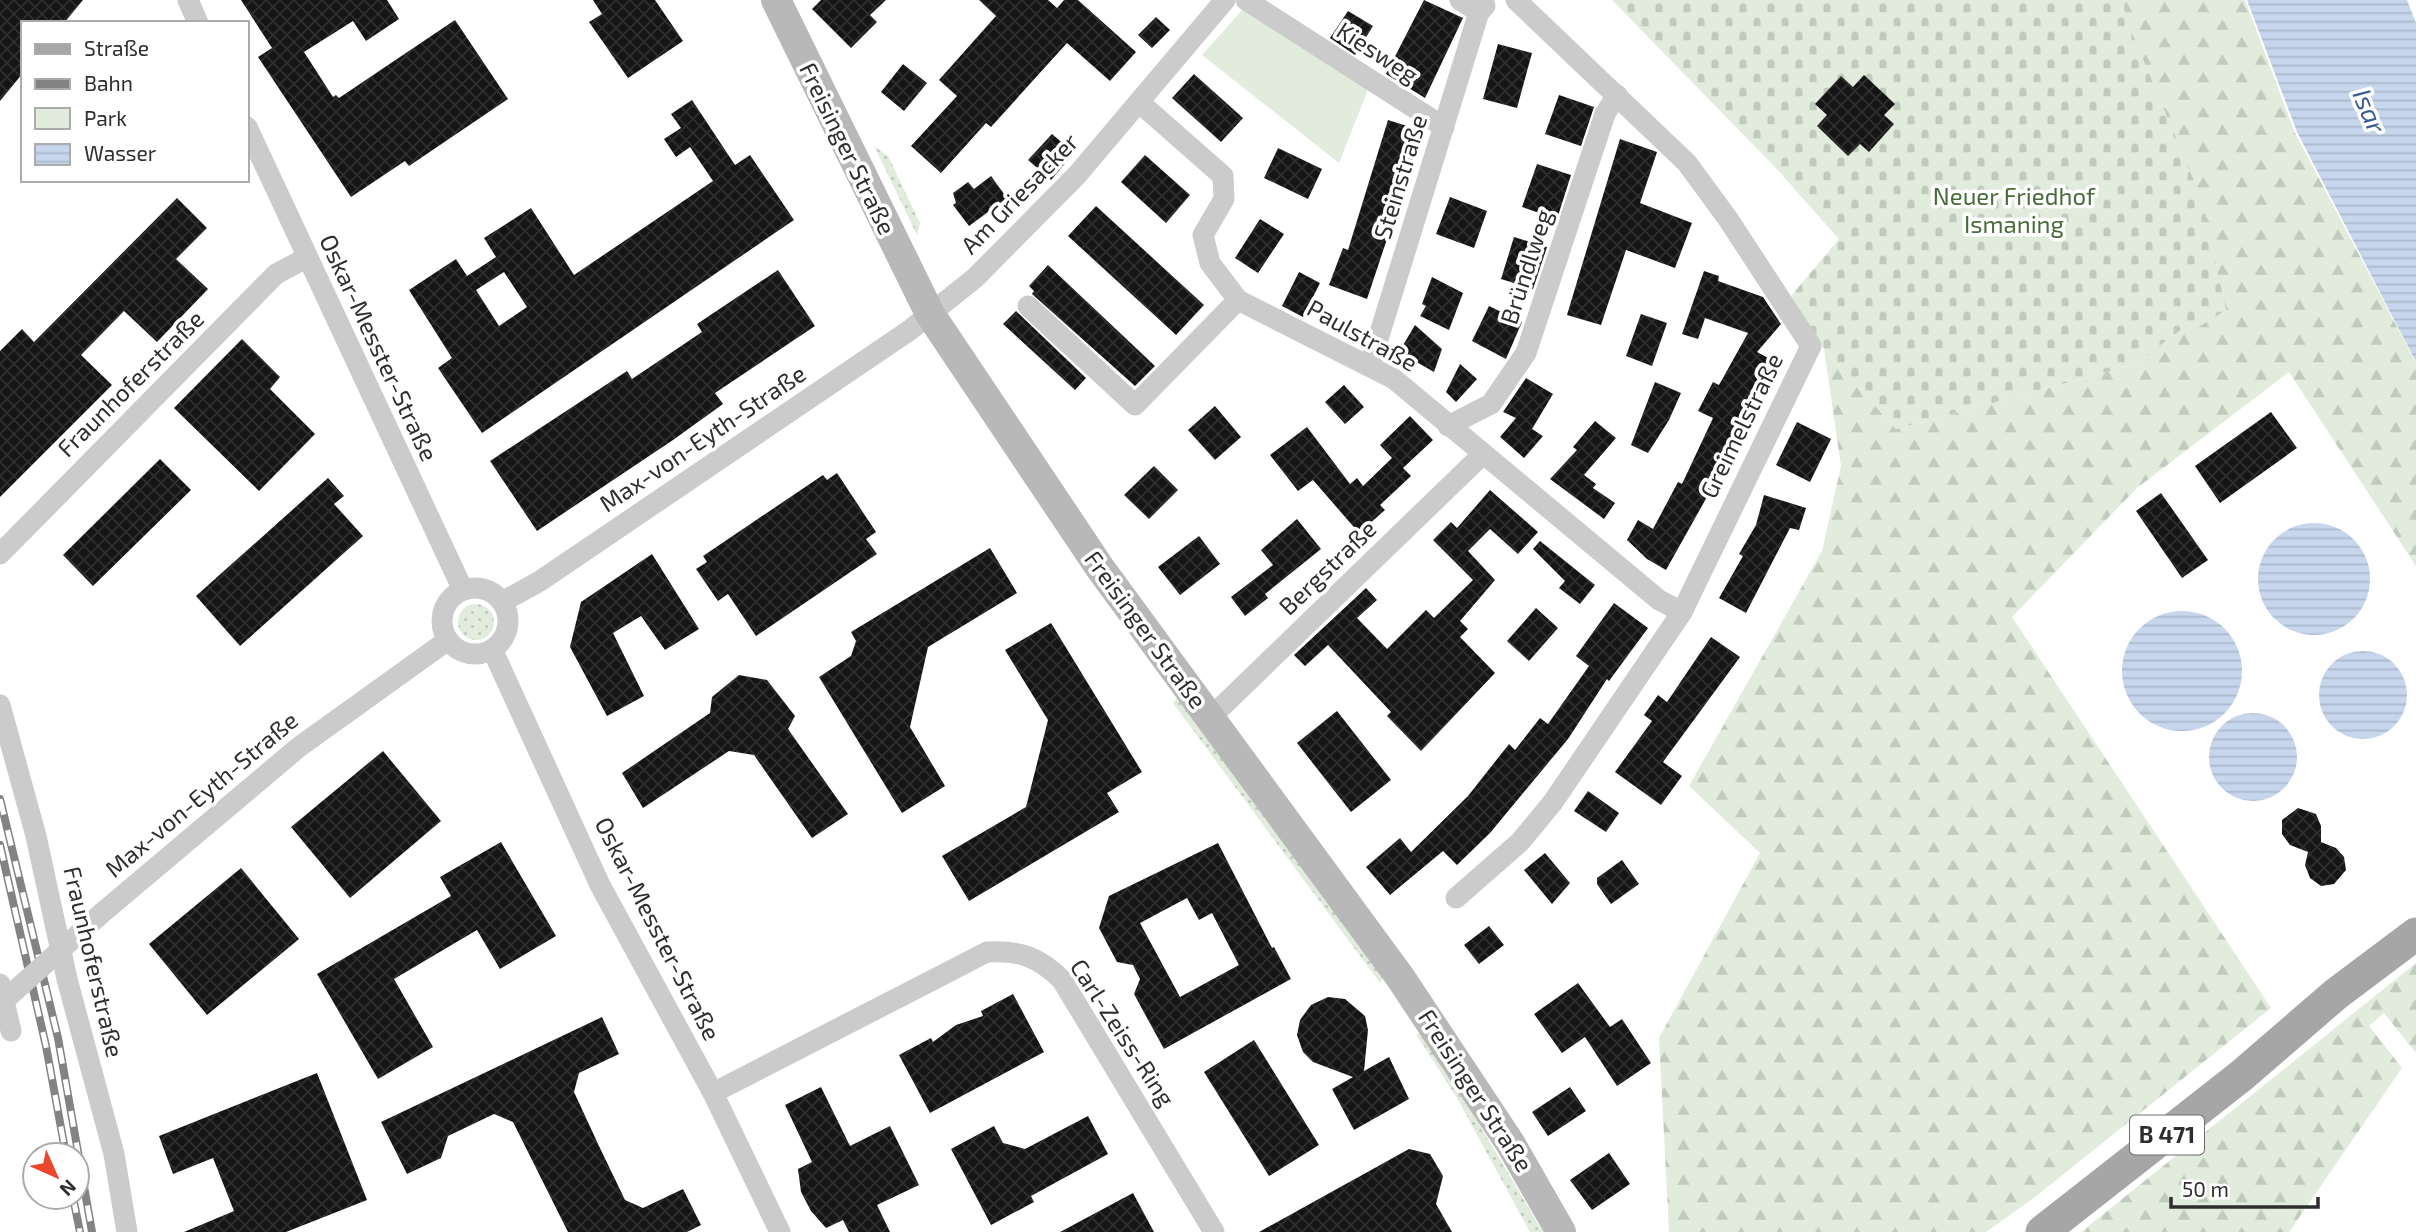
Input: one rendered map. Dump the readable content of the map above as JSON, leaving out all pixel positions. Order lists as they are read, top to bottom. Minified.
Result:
{"streets":{"main road":["Freisinger Straße","B 471"],"street":["Kiesweg","Steinstraße","Am Griesacker","Bründlweg","Paulstraße","Oskar-Messter-Straße","Fraunhoferstraße","Greimelstraße","Max-von-Eyth-Straße","Bergstraße","Carl-Zeiss-Ring"]},"crossings":[["Kiesweg","Steinstraße"],["Freisinger Straße","Am Griesacker"],["Freisinger Straße","Max-von-Eyth-Straße"],["Freisinger Straße","Bergstraße"],["Steinstraße","Paulstraße"],["Am Griesacker","Max-von-Eyth-Straße"],["Bründlweg","Paulstraße"],["Bründlweg","Greimelstraße"],["Paulstraße","Greimelstraße"],["Paulstraße","Bergstraße"],["Oskar-Messter-Straße","Fraunhoferstraße"],["Oskar-Messter-Straße","Max-von-Eyth-Straße"],["Oskar-Messter-Straße","Carl-Zeiss-Ring"]],"water":["Isar"],"parks":["Neuer Friedhof Ismaning"],"legend":["Straße","Bahn","Park","Wasser"],"scale_bar":"50 m","north":"bottom right"}
